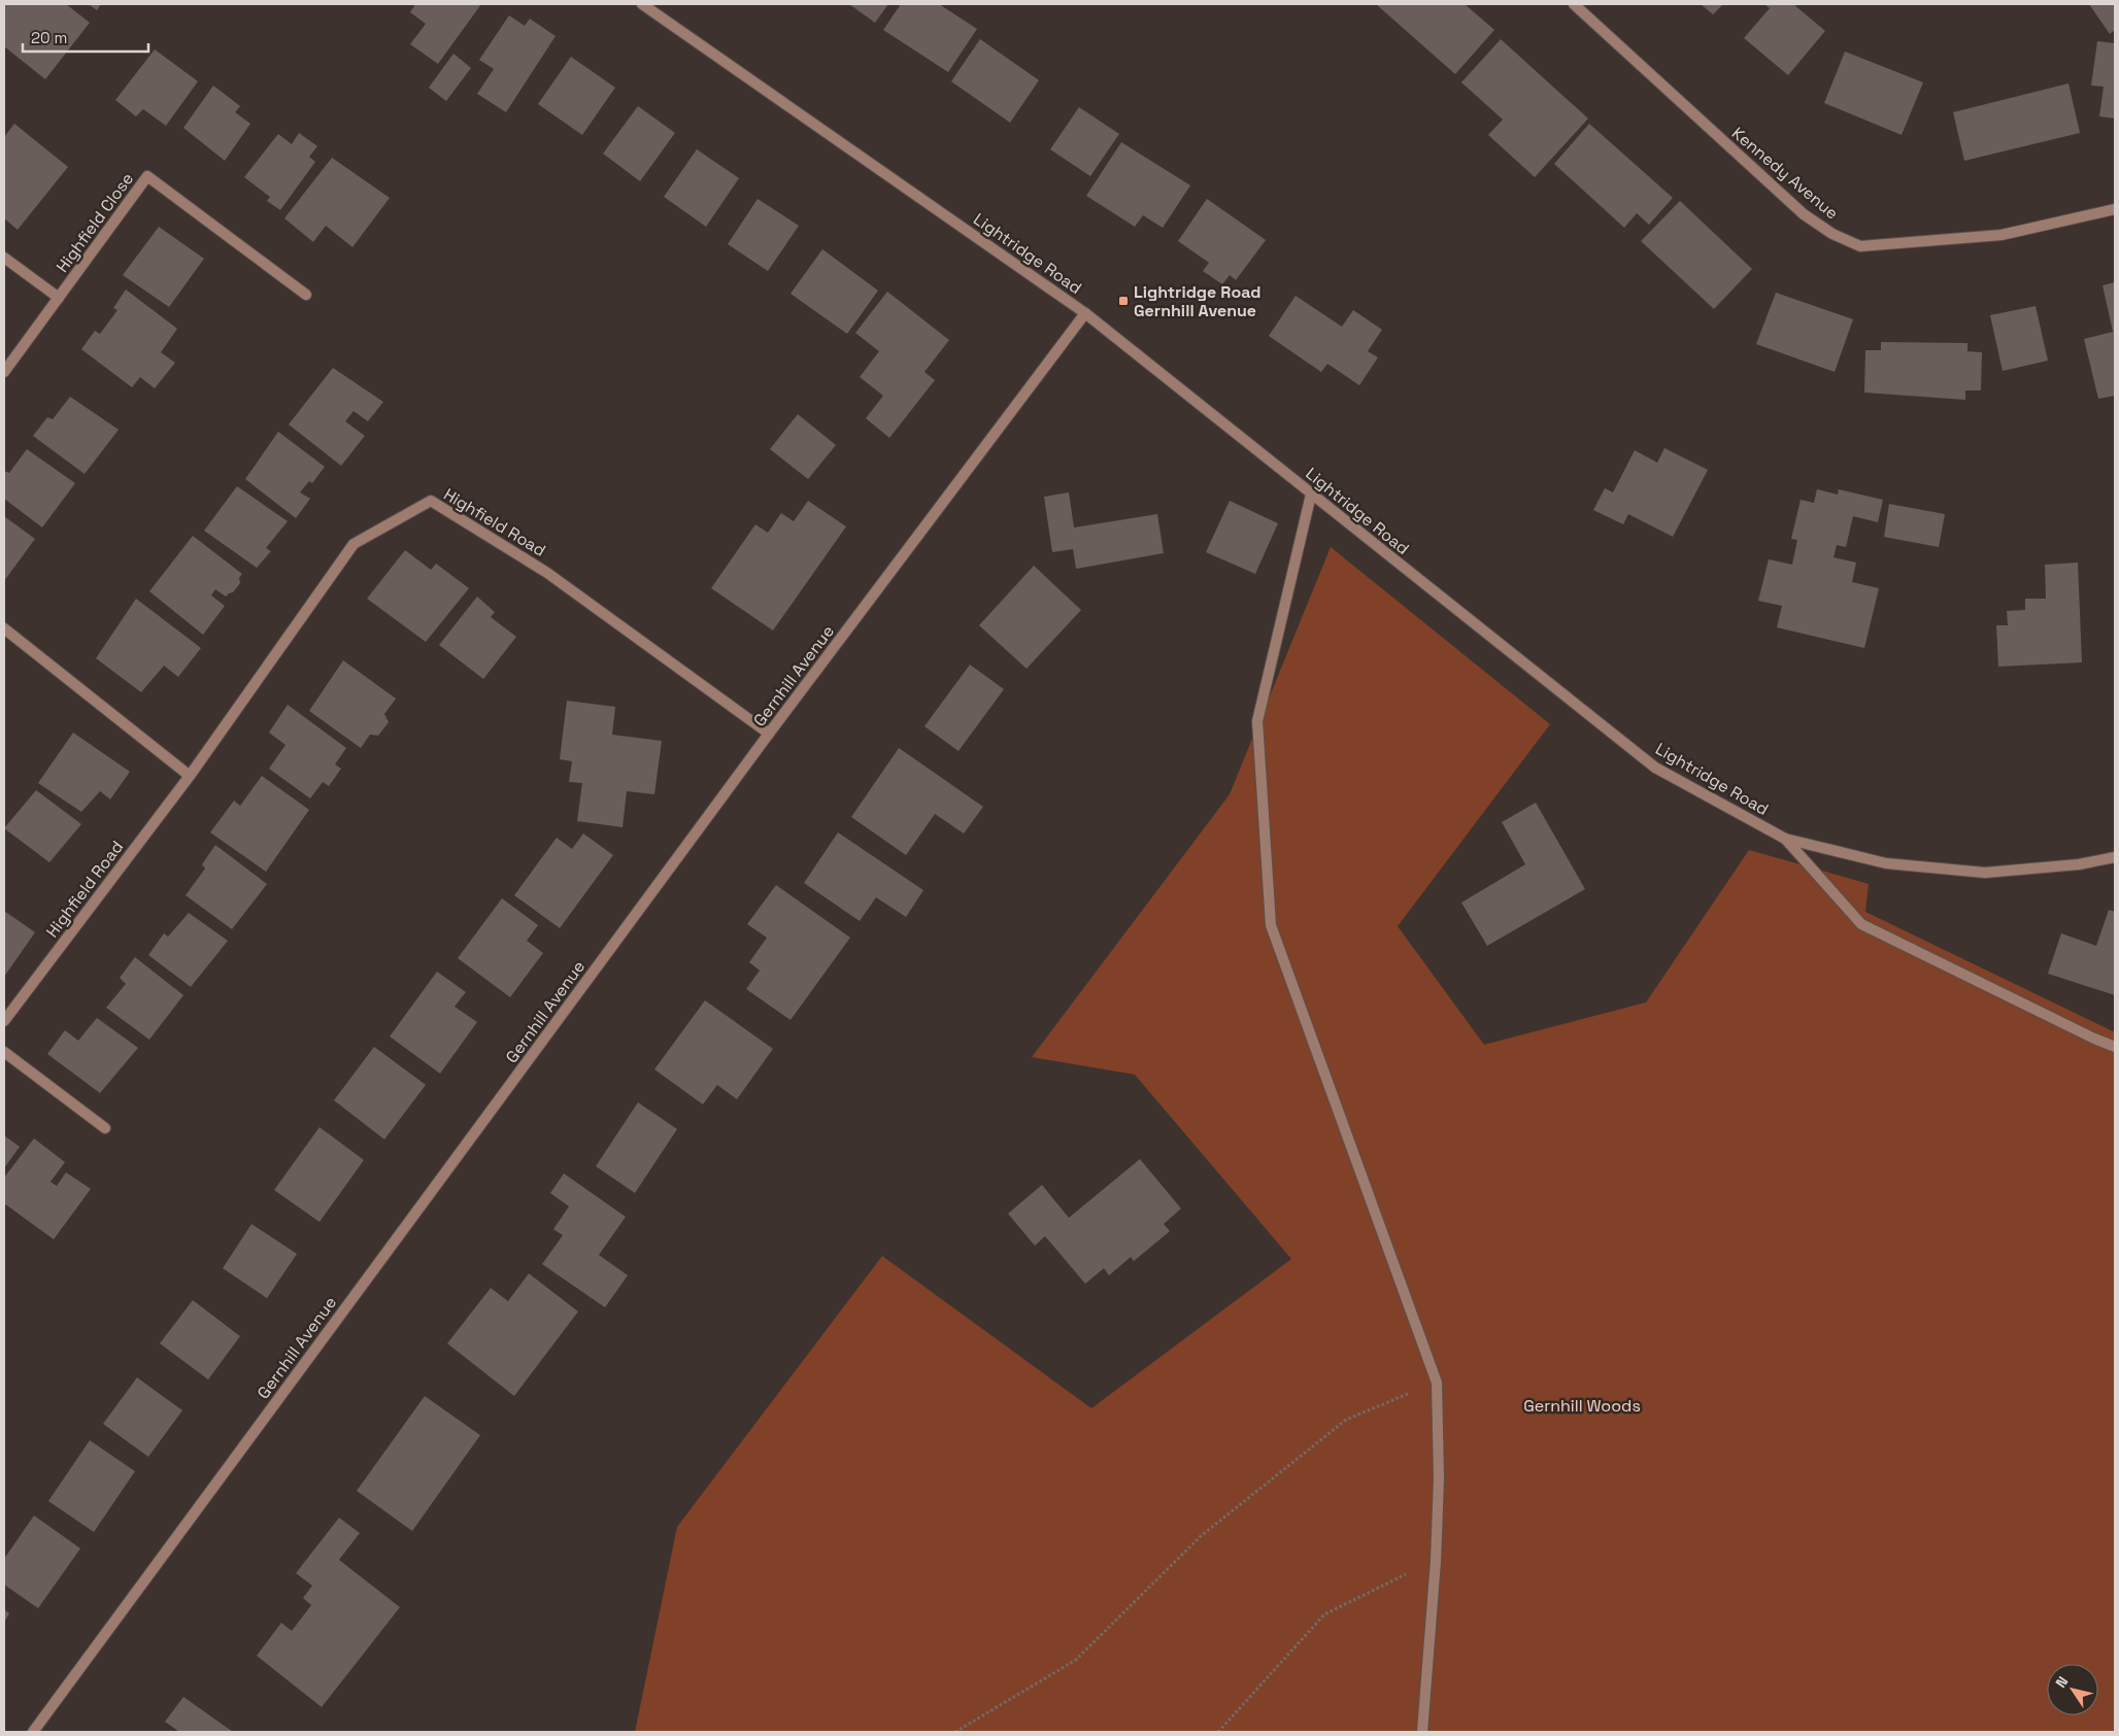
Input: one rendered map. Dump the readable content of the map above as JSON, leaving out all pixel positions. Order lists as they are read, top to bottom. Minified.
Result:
{"streets":{"street":["Kennedy Avenue","Highfield Close","Lightridge Road","Highfield Road","Gernhill Avenue"]},"crossings":[["Lightridge Road","Gernhill Avenue"],["Highfield Road","Gernhill Avenue"]],"parks":["Gernhill Woods"],"places":{"transit":["Lightridge Road Gernhill Avenue"]},"scale_bar":"20 m","north":"top left"}
